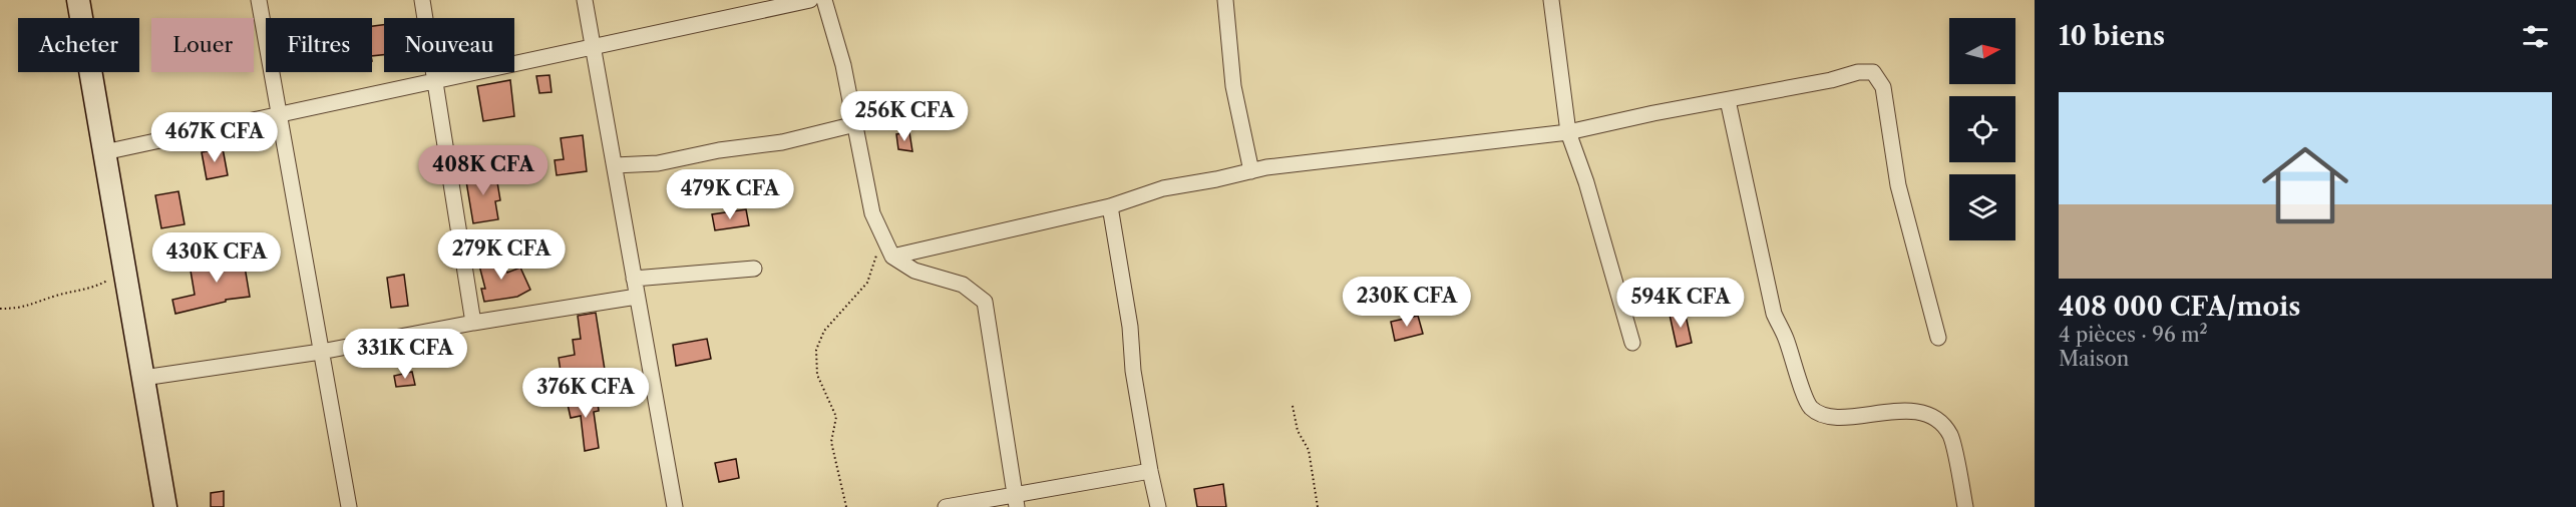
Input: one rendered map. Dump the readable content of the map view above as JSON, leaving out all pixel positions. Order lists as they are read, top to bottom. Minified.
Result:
{"north":"right","page":{"heading":"10 biens","chip":["Acheter","Louer","Filtres","Nouveau"],"list":[{"name":"408 000 CFA/mois","note":"4 pièces · 96 m² · Maison"}],"price":["256K CFA","467K CFA","408K CFA","479K CFA","279K CFA","430K CFA","230K CFA","594K CFA","331K CFA","376K CFA"]}}
